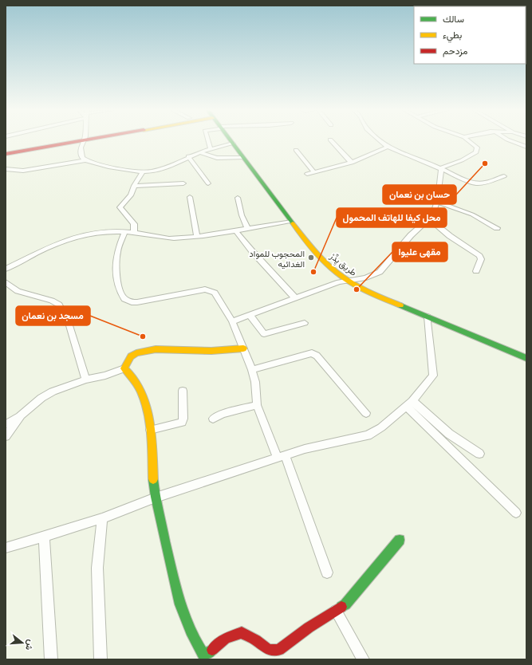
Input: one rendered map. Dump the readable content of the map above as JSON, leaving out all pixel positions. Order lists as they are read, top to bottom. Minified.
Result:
{"streets":{"street":["طريق يِدِّرْ"]},"places":["حسان بن نعمان","المحجوب للمواد الغدائيه","محل كيفا للهاتف المحمول","مقهى عليوا","مسجد بن نعمان"],"legend":["سالك","بطيء","مزدحم"],"north":"right"}
